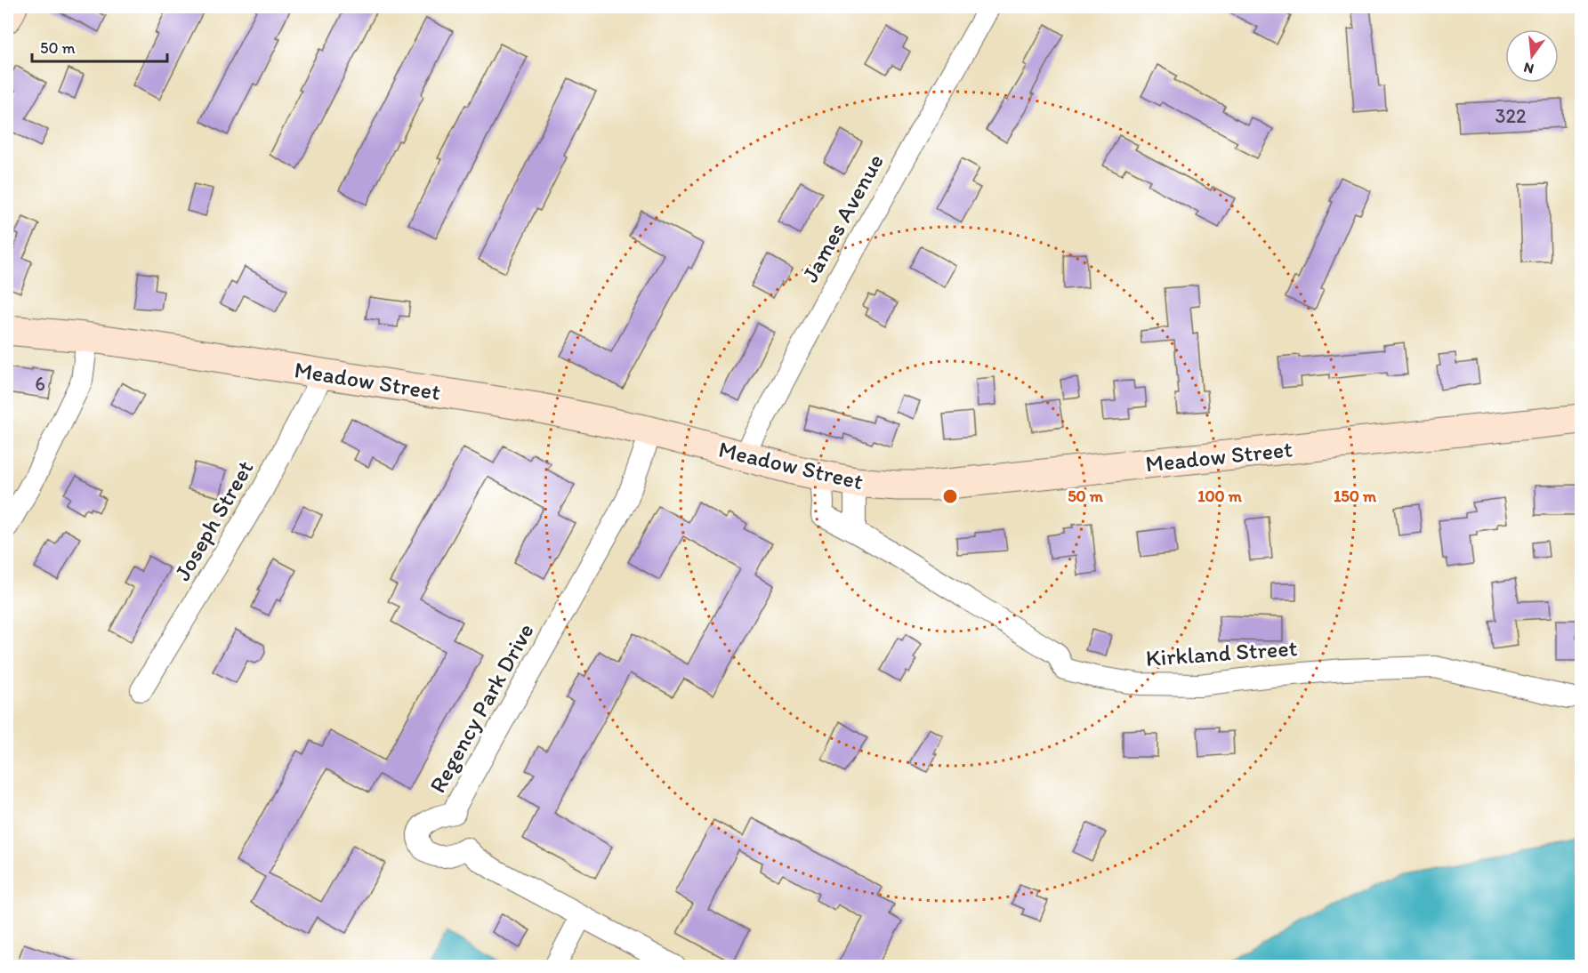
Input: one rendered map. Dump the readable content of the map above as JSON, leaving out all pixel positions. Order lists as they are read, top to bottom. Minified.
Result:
{"streets":{"street":["James Avenue","Meadow Street","Joseph Street","Kirkland Street","Regency Park Drive"]},"crossings":[["James Avenue","Meadow Street"],["Meadow Street","Joseph Street"],["Meadow Street","Kirkland Street"],["Meadow Street","Regency Park Drive"]],"house_numbers":["322","6"],"scale_bar":"50 m","north":"bottom","rings":["50 m","100 m","150 m"]}
